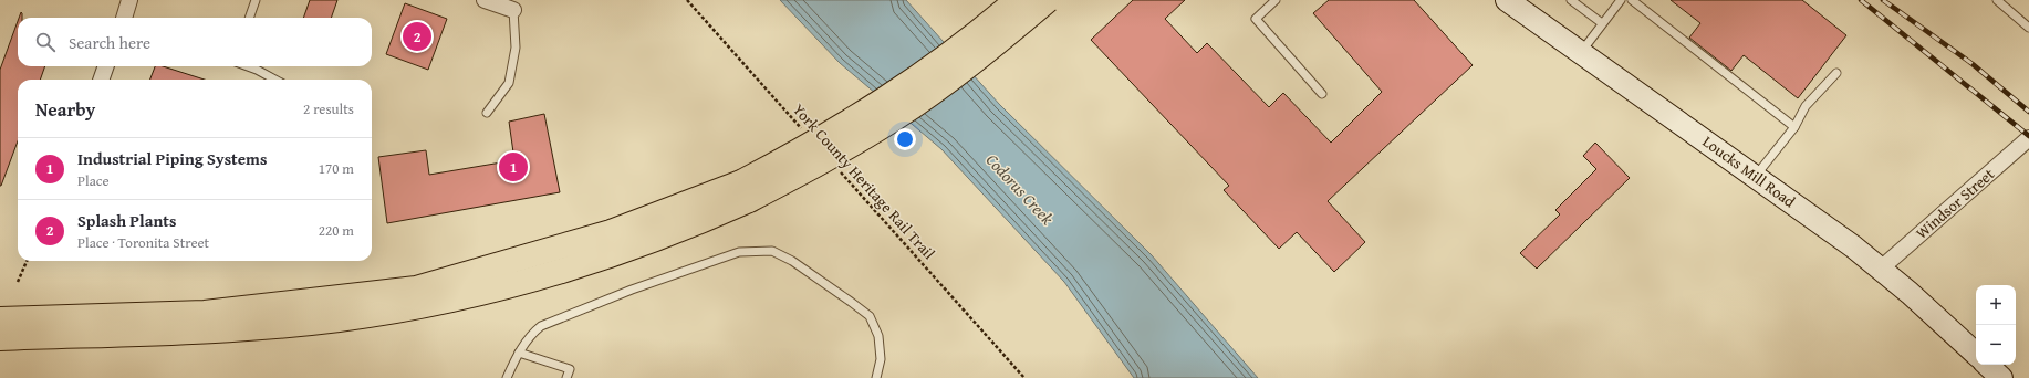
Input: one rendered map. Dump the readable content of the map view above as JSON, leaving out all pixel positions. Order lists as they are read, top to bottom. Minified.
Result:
{"streets":{"street":["Loucks Mill Road","Windsor Street"],"path":["York County Heritage Rail Trail"]},"crossings":[["Loucks Mill Road","Windsor Street"]],"water":["Codorus Creek"],"page":{"search":"Search here","pins":["2","1"],"heading":["Nearby","2 results"],"list":[{"mark":"1","name":"Industrial Piping Systems","note":"Place","value":"170 m"},{"mark":"2","name":"Splash Plants","note":"Place · Toronita Street","value":"220 m"}],"map_buttons":["+","−"]}}
